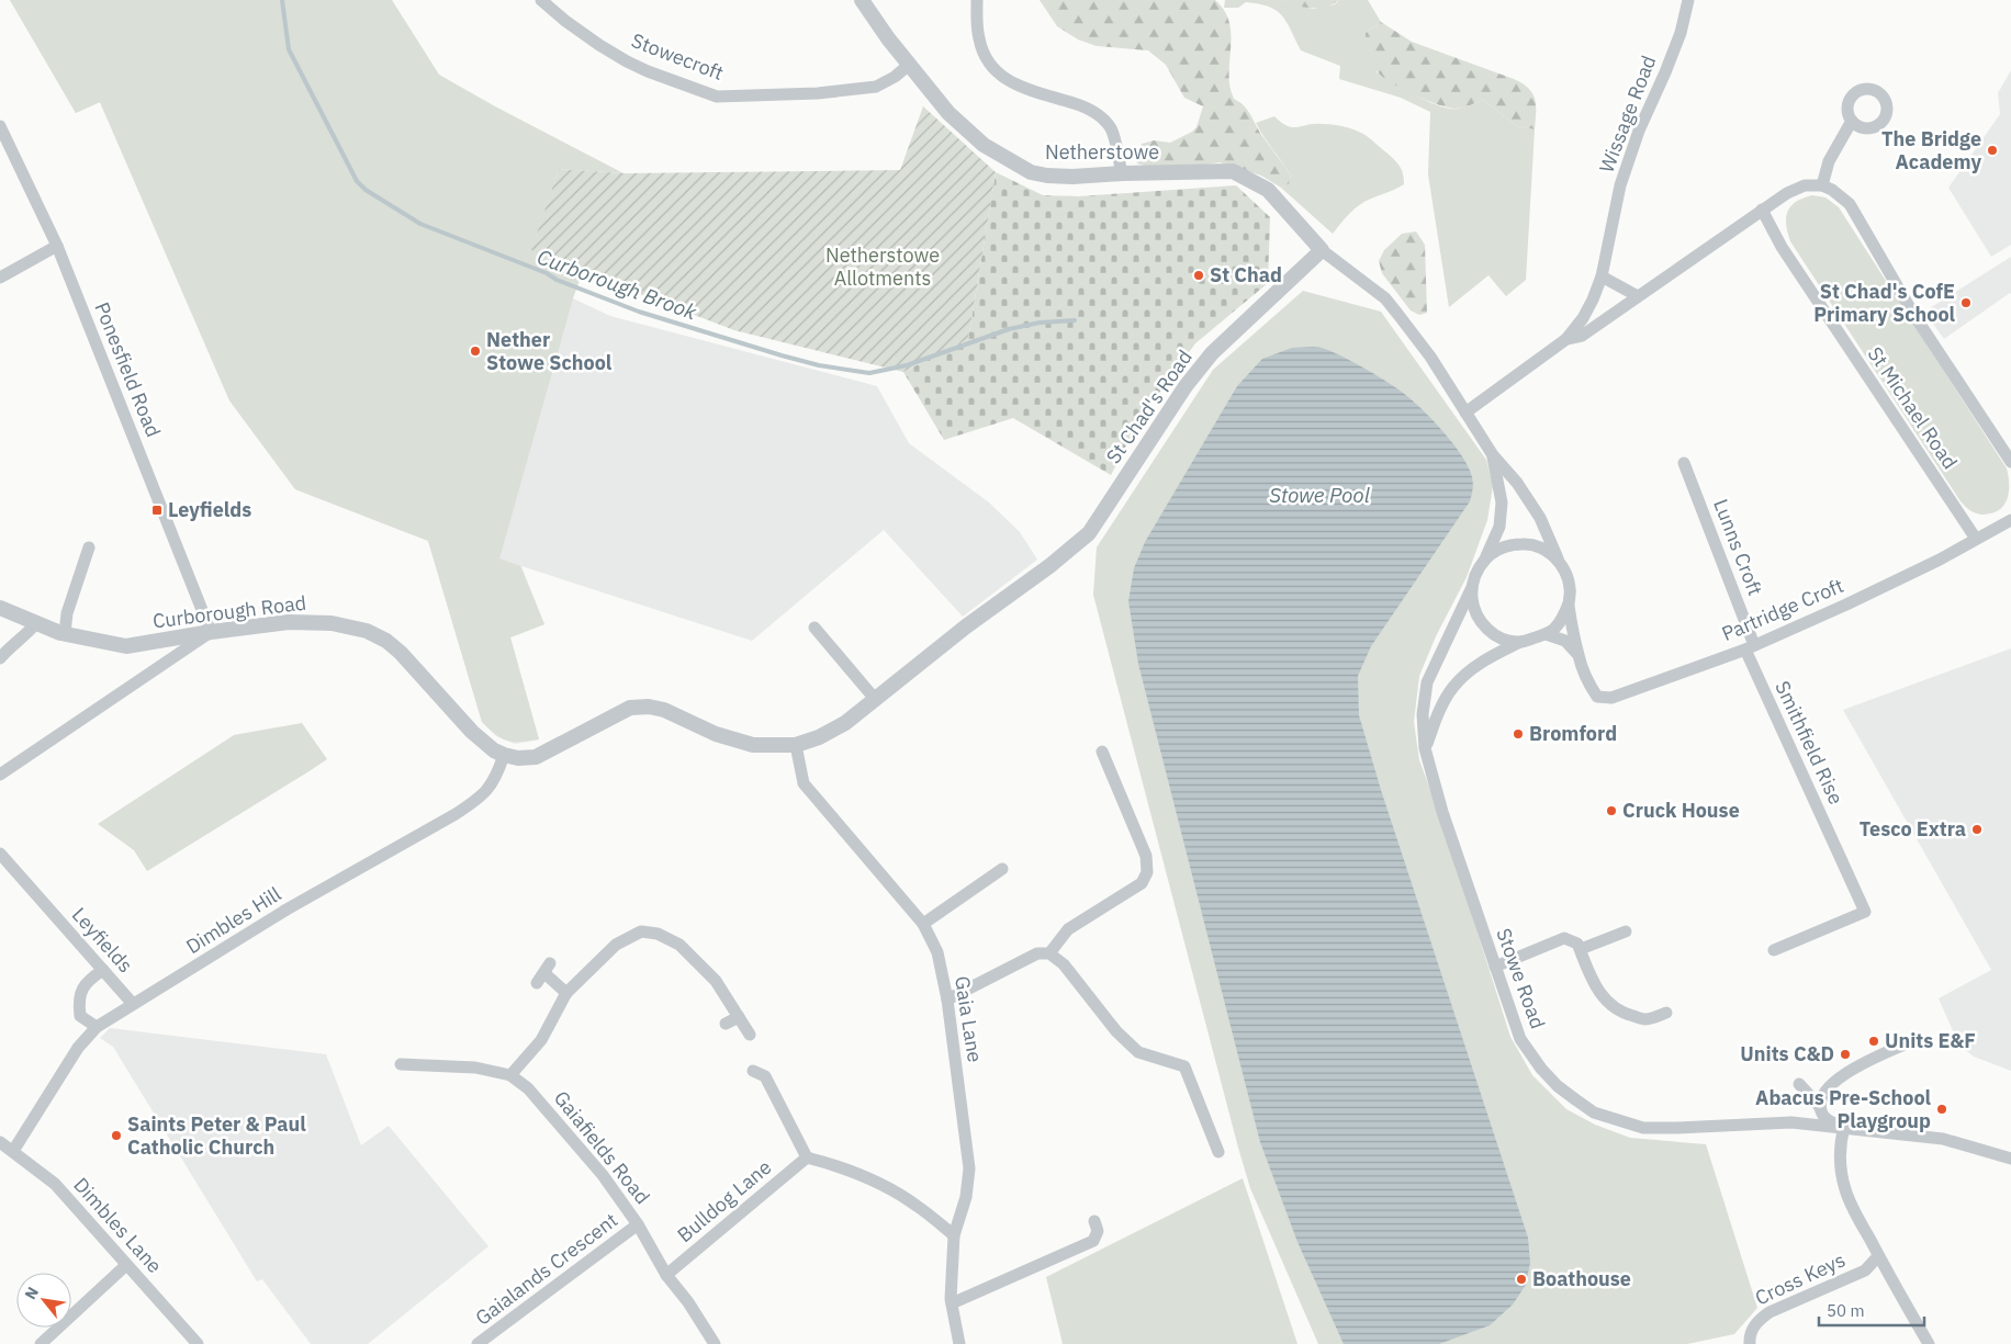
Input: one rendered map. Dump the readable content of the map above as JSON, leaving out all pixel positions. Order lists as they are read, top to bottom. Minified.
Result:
{"streets":{"street":["Stowecroft","Wissage Road","Netherstowe","Ponesfield Road","St Chad's Road","St Michael Road","Lunns Croft","Partridge Croft","Curborough Road","Smithfield Rise","Dimbles Hill","Leyfields","Stowe Road","Gaia Lane","Gaiafields Road","Bulldog Lane","Dimbles Lane","Gaialands Crescent","Cross Keys"]},"crossings":[["Stowecroft","Netherstowe"],["Netherstowe","St Chad's Road"],["Ponesfield Road","Curborough Road"],["St Chad's Road","Curborough Road"],["St Chad's Road","Gaia Lane"],["St Michael Road","Partridge Croft"],["Lunns Croft","Partridge Croft"],["Lunns Croft","Smithfield Rise"],["Partridge Croft","Smithfield Rise"],["Curborough Road","Dimbles Hill"],["Curborough Road","Gaia Lane"],["Dimbles Hill","Leyfields"],["Dimbles Hill","Dimbles Lane"],["Gaiafields Road","Bulldog Lane"],["Gaiafields Road","Gaialands Crescent"]],"water":["Curborough Brook","Stowe Pool"],"parks":["Netherstowe Allotments"],"places":{"other":["The Bridge Academy","St Chad","St Chad's CofE Primary School","Nether Stowe School","Bromford","Cruck House","Tesco Extra","Units E&F","Units C&D","Abacus Pre-School Playgroup","Saints Peter & Paul Catholic Church","Boathouse"],"transit":["Leyfields"]},"scale_bar":"50 m","north":"top left"}
